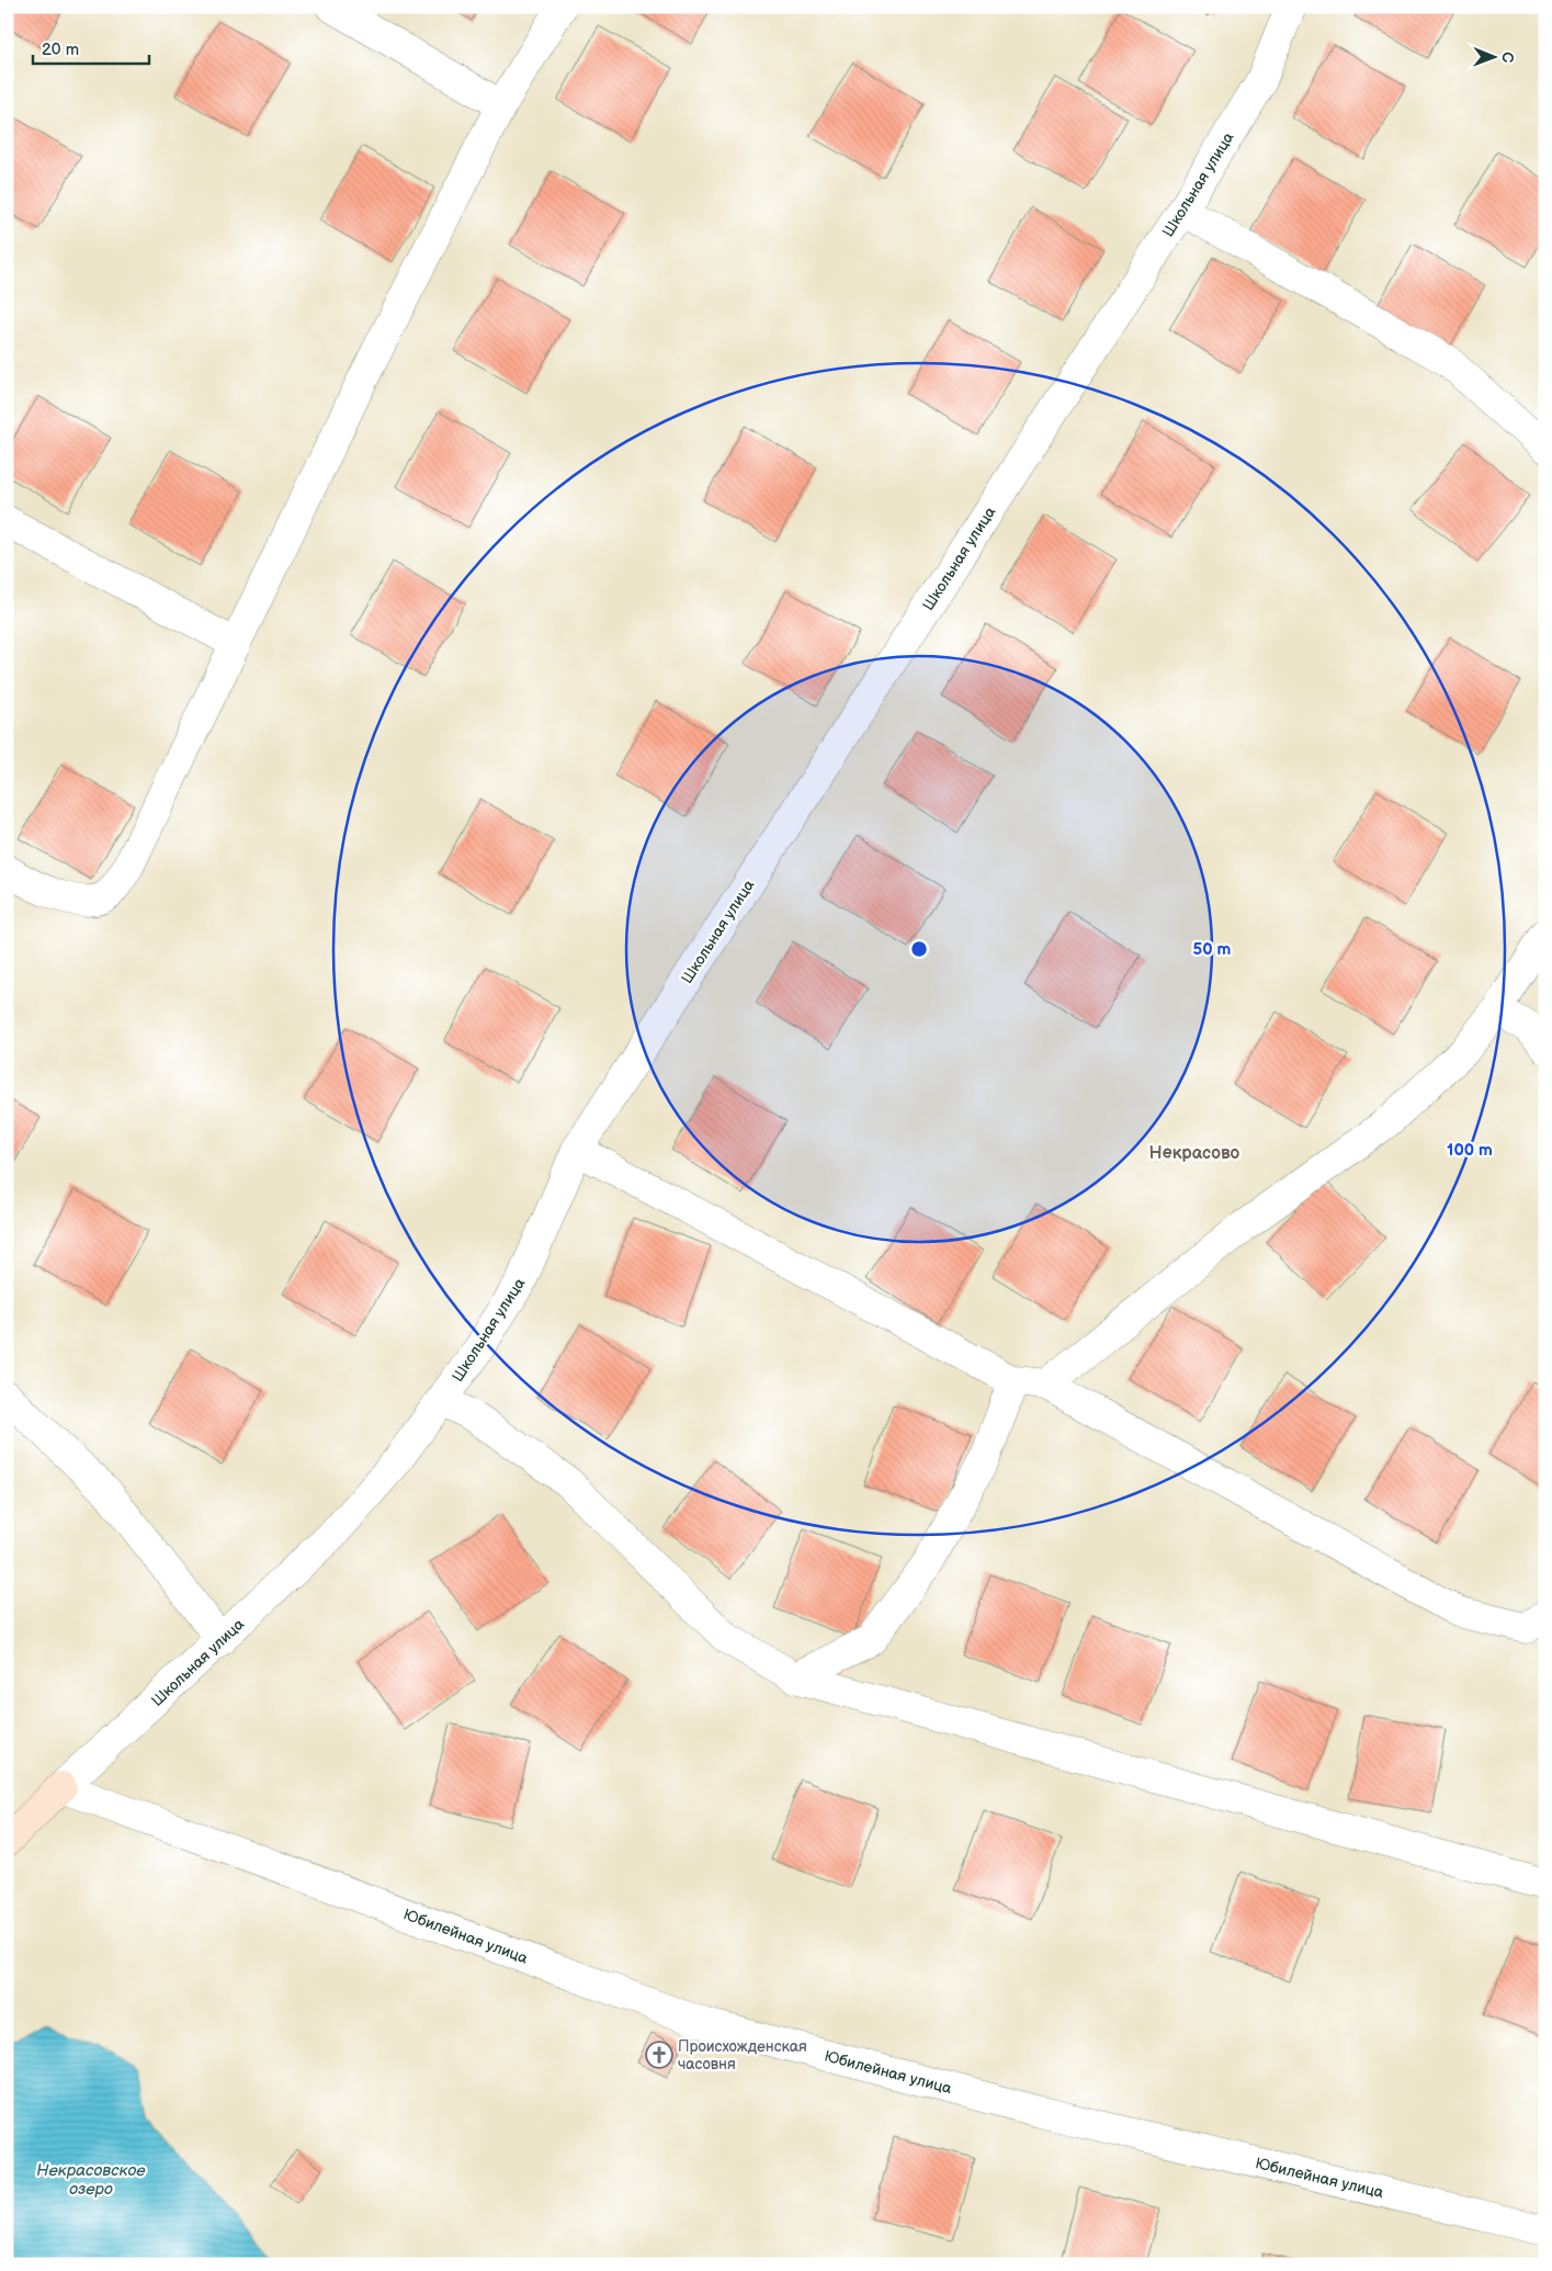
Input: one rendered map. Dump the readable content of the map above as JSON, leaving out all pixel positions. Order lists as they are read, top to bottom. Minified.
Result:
{"streets":{"street":["Школьная улица","Юбилейная улица"]},"crossings":[["Школьная улица","Юбилейная улица"]],"districts":["Некрасово"],"water":["Некрасовское озеро"],"places":{"church":["Происхожденская часовня"]},"scale_bar":"20 m","north":"right","rings":["50 m","100 m"]}
